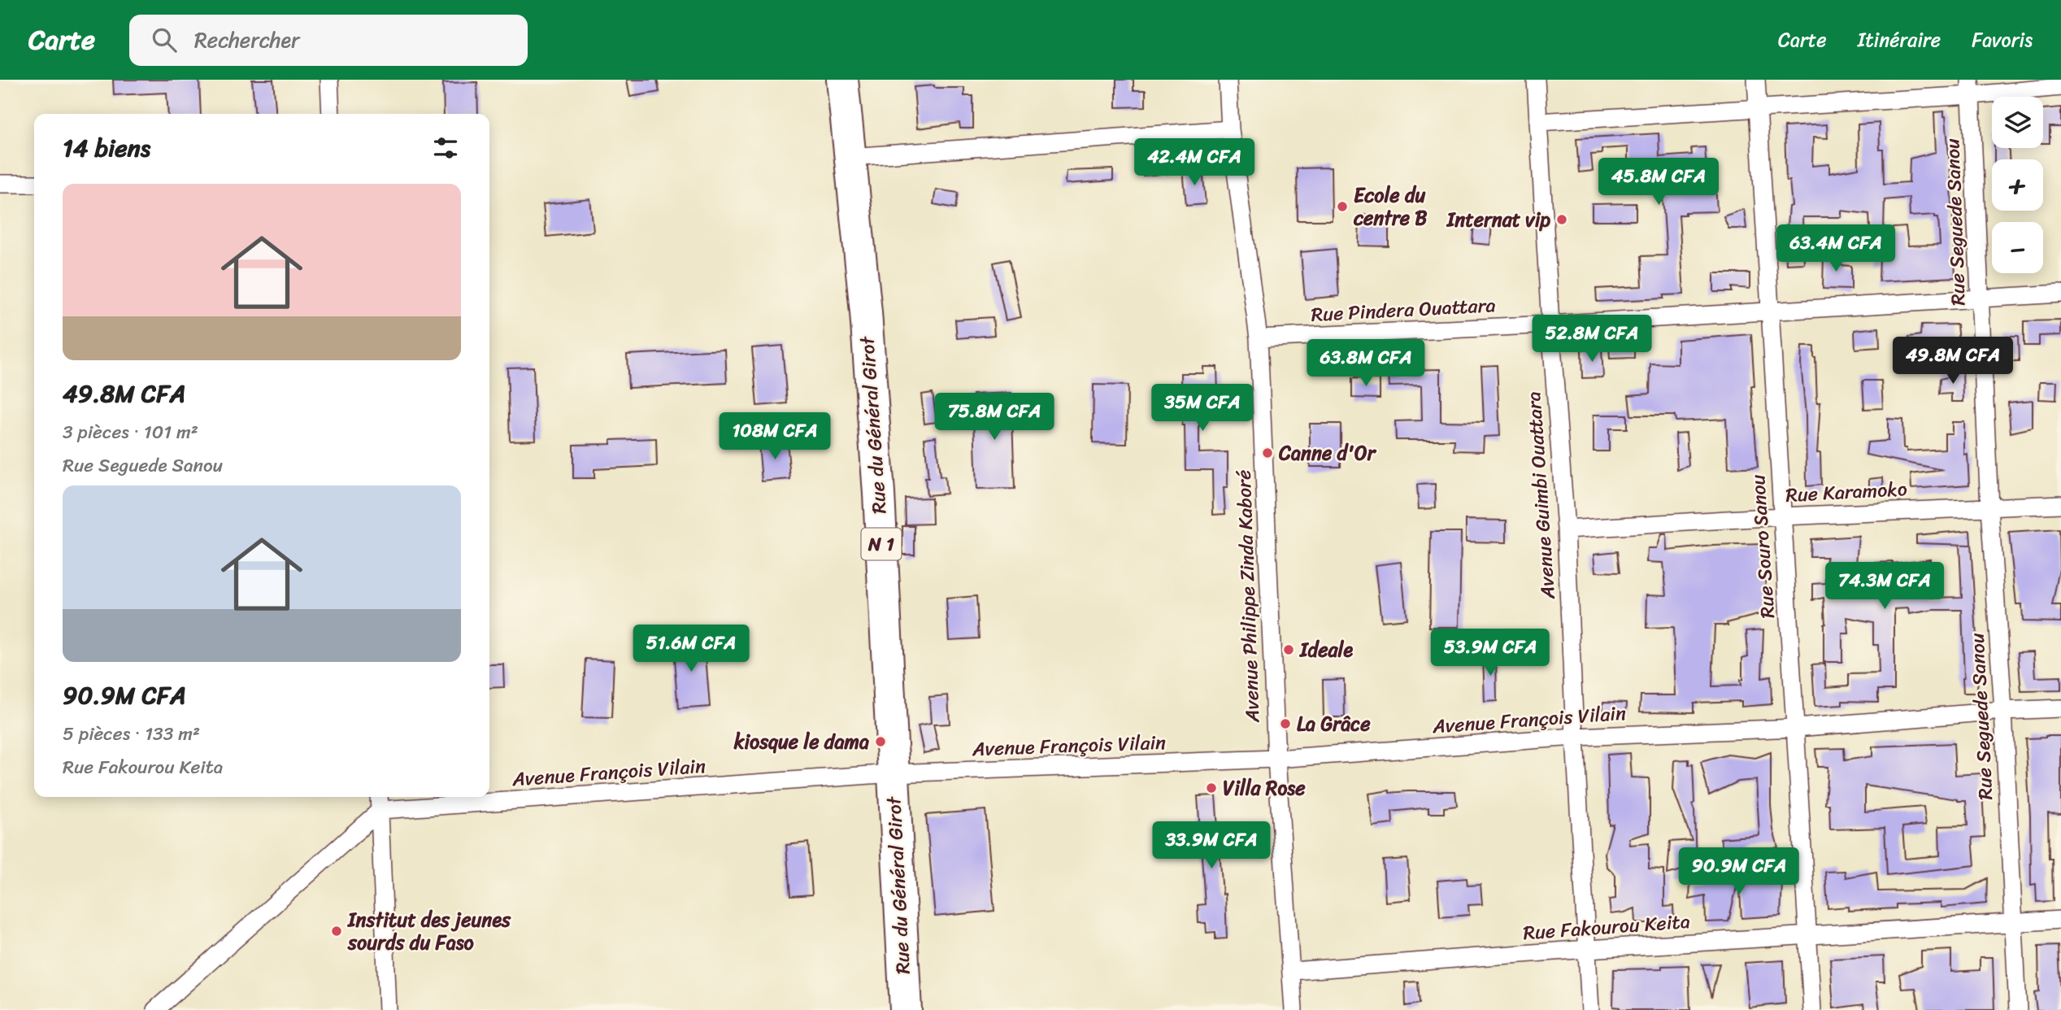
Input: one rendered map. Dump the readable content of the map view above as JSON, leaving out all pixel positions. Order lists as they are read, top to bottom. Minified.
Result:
{"streets":{"highway":["Rue du Général Girot","N 1"],"street":["Rue Seguede Sanou","Rue Pindera Ouattara","Rue Karamoko","Avenue Guimbi Ouattara","Rue Souro Sanou","Avenue Philippe Zinda Kaboré","Avenue François Vilain","Rue Fakourou Keita"]},"crossings":[["Rue Seguede Sanou","Rue Pindera Ouattara"],["Rue Seguede Sanou","Rue Karamoko"],["Rue Seguede Sanou","Avenue François Vilain"],["Rue Seguede Sanou","Rue Fakourou Keita"],["Rue Pindera Ouattara","Avenue Guimbi Ouattara"],["Rue Pindera Ouattara","Rue Souro Sanou"],["Rue Pindera Ouattara","Avenue Philippe Zinda Kaboré"],["Rue du Général Girot","Avenue François Vilain"],["Rue Karamoko","Avenue Guimbi Ouattara"],["Rue Karamoko","Rue Souro Sanou"],["Avenue Guimbi Ouattara","Avenue François Vilain"],["Avenue Guimbi Ouattara","Rue Fakourou Keita"],["Rue Souro Sanou","Avenue François Vilain"],["Rue Souro Sanou","Rue Fakourou Keita"],["Avenue Philippe Zinda Kaboré","Avenue François Vilain"],["Avenue Philippe Zinda Kaboré","Rue Fakourou Keita"]],"places":["Ecole du centre B","Internat vip","Canne d'Or","Ideale","La Grâce","kiosque le dama","Villa Rose","Institut des jeunes sourds du Faso"],"page":{"header":"Carte","search":"Rechercher","nav":["Carte","Itinéraire","Favoris"],"map_buttons":["+","−"],"heading":"14 biens","price":["42.4M CFA","45.8M CFA","63.4M CFA","52.8M CFA","49.8M CFA","63.8M CFA","35M CFA","75.8M CFA","108M CFA","74.3M CFA","51.6M CFA","53.9M CFA","33.9M CFA","90.9M CFA"],"list":[{"name":"49.8M CFA","note":"3 pièces · 101 m² · Rue Seguede Sanou"},{"name":"90.9M CFA","note":"5 pièces · 133 m² · Rue Fakourou Keita"}]}}
